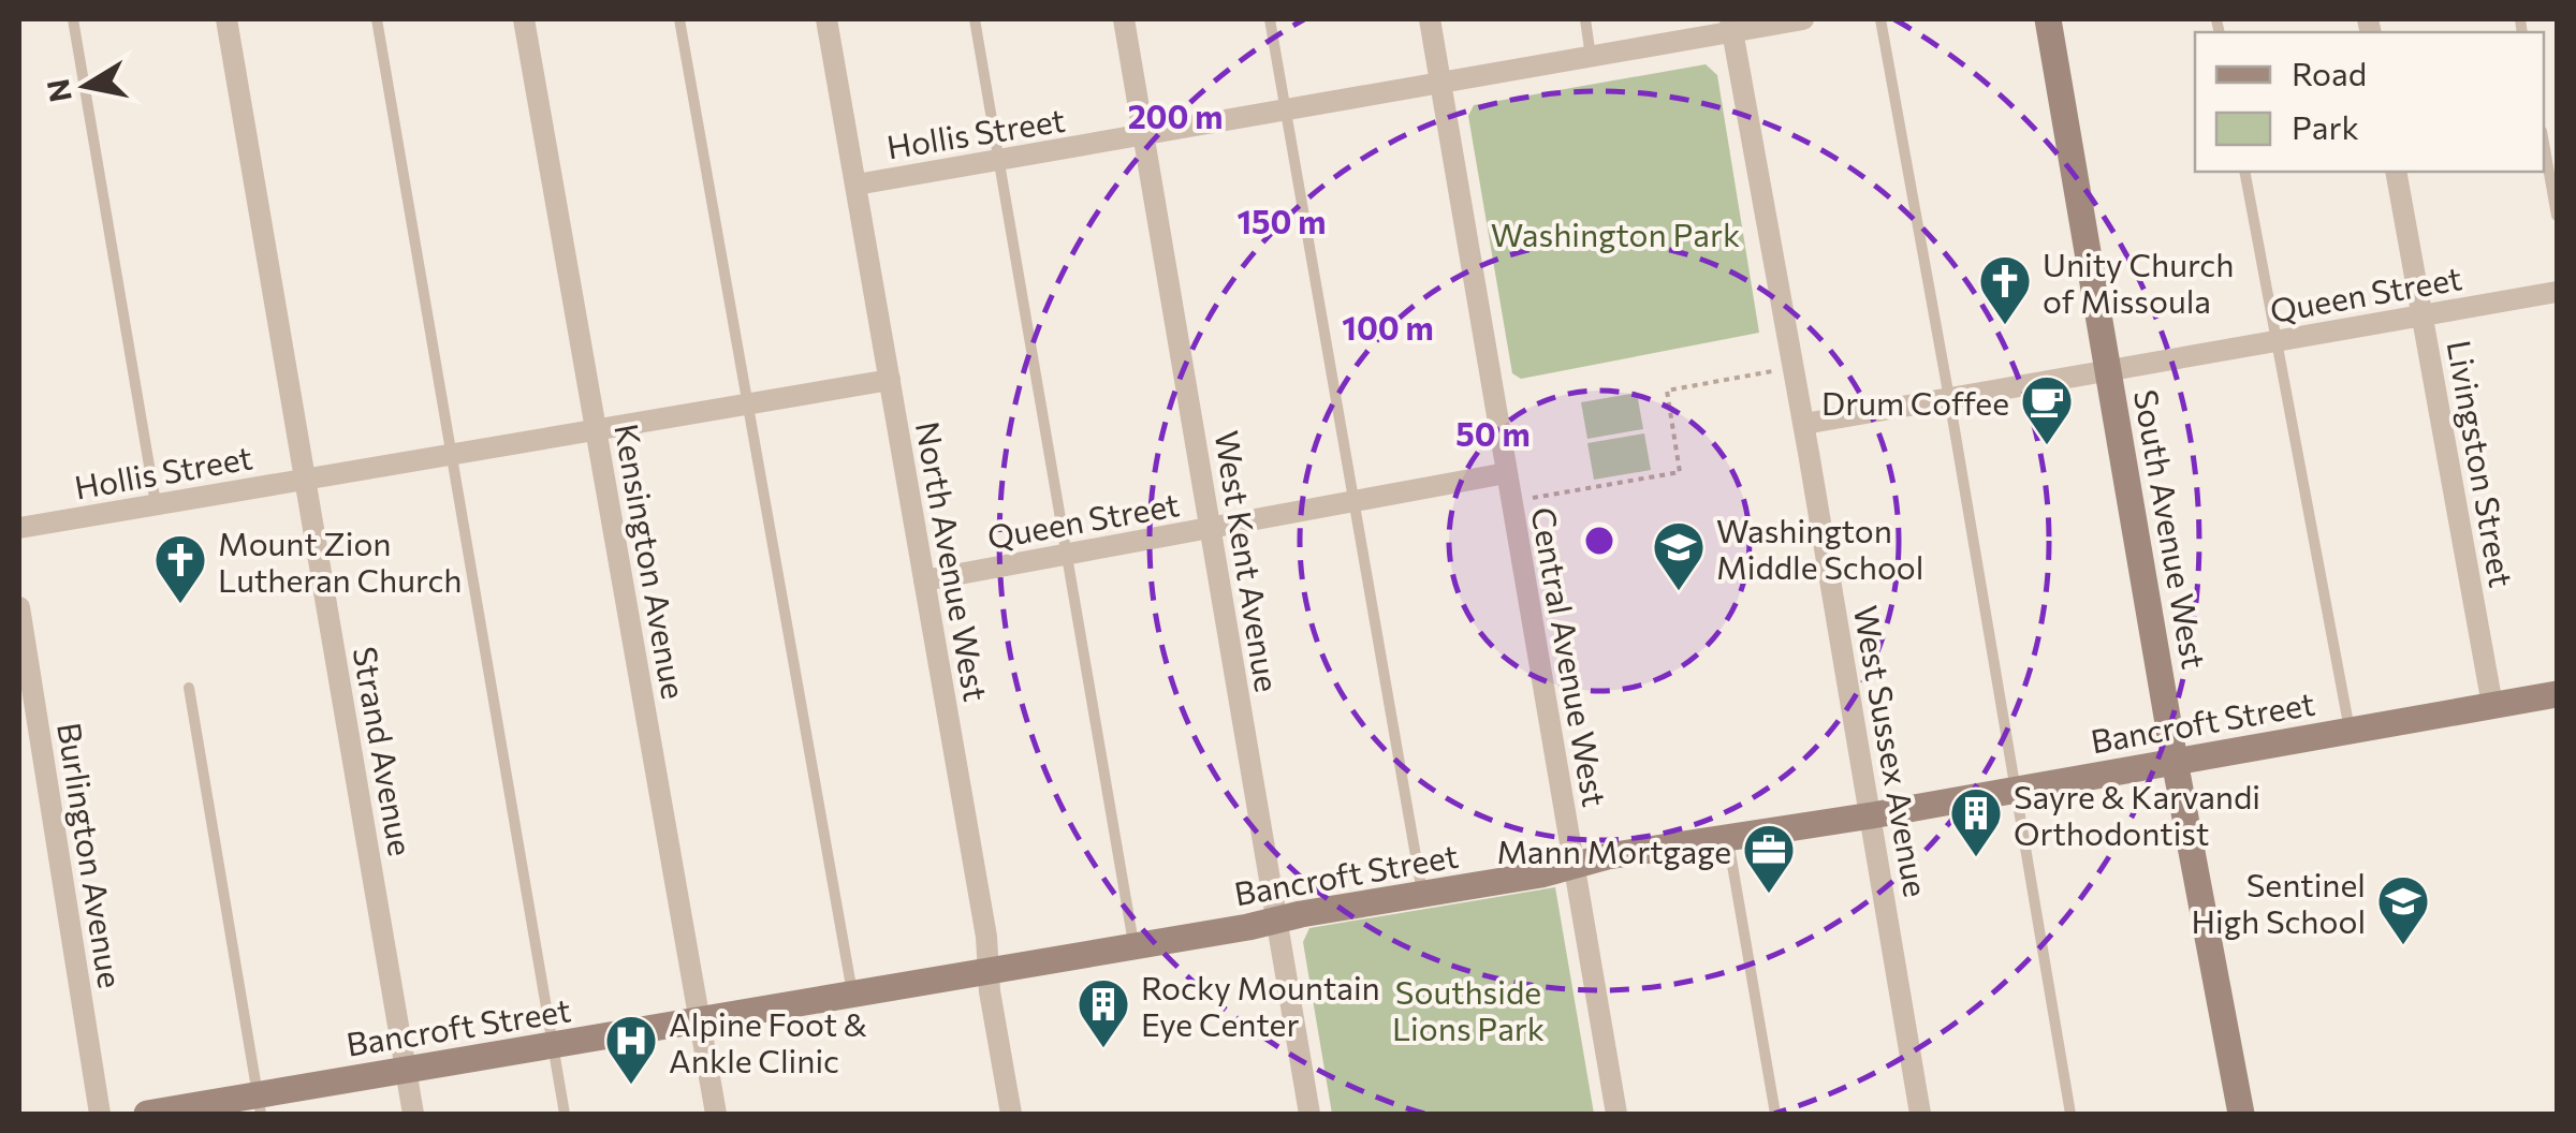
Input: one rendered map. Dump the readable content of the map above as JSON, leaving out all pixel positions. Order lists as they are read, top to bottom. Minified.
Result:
{"streets":{"street":["Hollis Street","Queen Street","Livingston Street","South Avenue West","Kensington Avenue","North Avenue West","West Kent Avenue","Central Avenue West","Bancroft Street","Strand Avenue","West Sussex Avenue","Burlington Avenue"]},"crossings":[["Hollis Street","Kensington Avenue"],["Hollis Street","North Avenue West"],["Hollis Street","West Kent Avenue"],["Hollis Street","Central Avenue West"],["Hollis Street","Strand Avenue"],["Hollis Street","West Sussex Avenue"],["Queen Street","Livingston Street"],["Queen Street","South Avenue West"],["Queen Street","North Avenue West"],["Queen Street","West Kent Avenue"],["Queen Street","Central Avenue West"],["Queen Street","West Sussex Avenue"],["Livingston Street","Bancroft Street"],["South Avenue West","Bancroft Street"],["Kensington Avenue","Bancroft Street"],["North Avenue West","Bancroft Street"],["West Kent Avenue","Bancroft Street"],["Central Avenue West","Bancroft Street"],["Bancroft Street","Strand Avenue"],["Bancroft Street","West Sussex Avenue"]],"parks":["Washington Park","Southside Lions Park"],"places":{"church":["Unity Church of Missoula","Mount Zion Lutheran Church"],"cafe":["Drum Coffee"],"school or university":["Washington Middle School","Sentinel High School"],"building":["Sayre & Karvandi Orthodontist","Rocky Mountain Eye Center"],"office":["Mann Mortgage"],"hospital":["Alpine Foot & Ankle Clinic"]},"legend":["Road","Park"],"north":"left","rings":["200 m","150 m","100 m","50 m"]}
